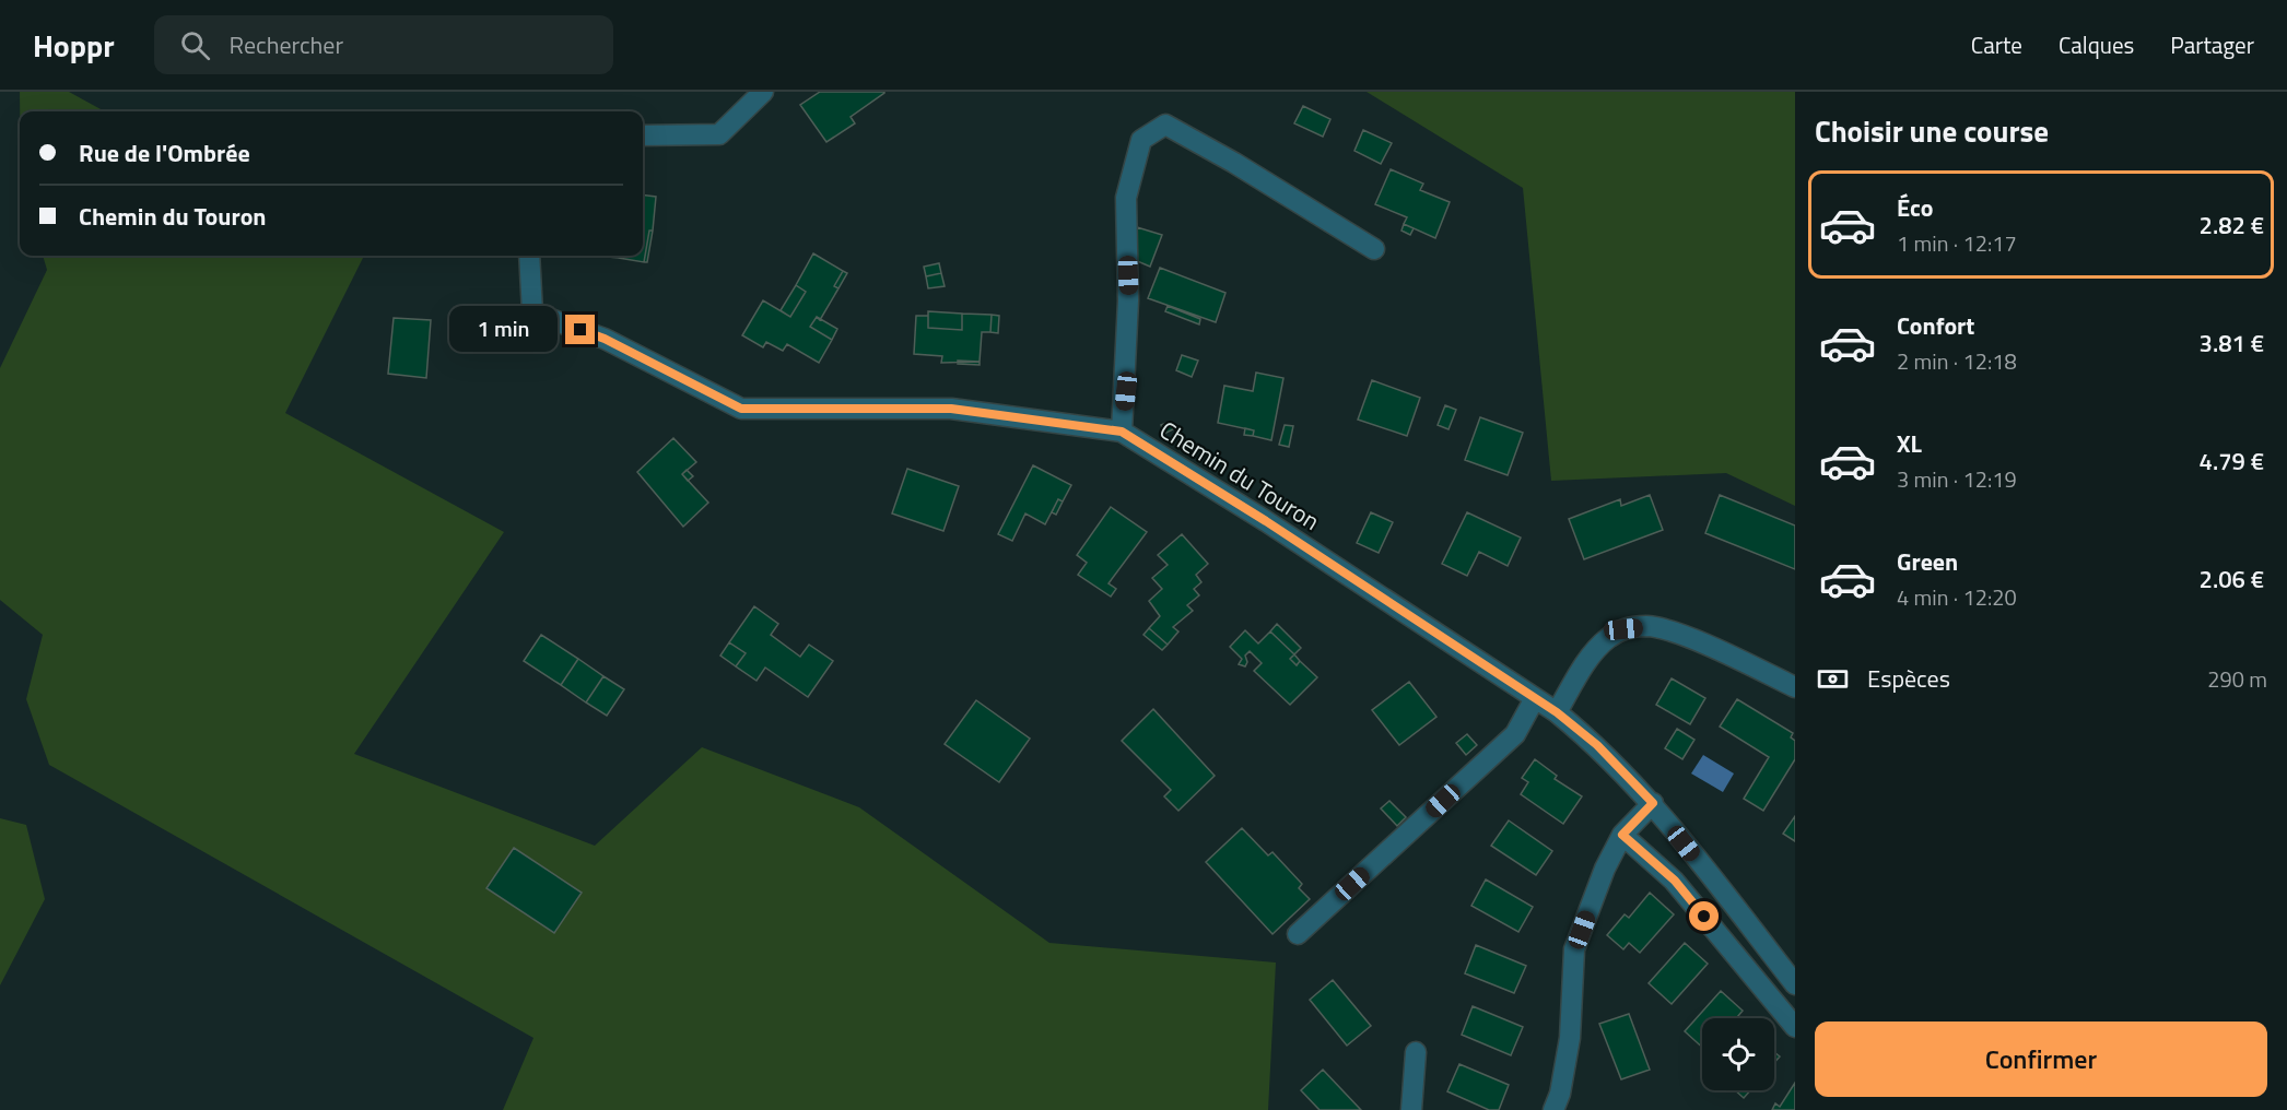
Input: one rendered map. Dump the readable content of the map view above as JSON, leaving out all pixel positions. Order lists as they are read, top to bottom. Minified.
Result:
{"streets":{"street":["Chemin du Touron"]},"page":{"header":"Hoppr","search":"Rechercher","nav":["Carte","Calques","Partager"],"heading":"Choisir une course","banner":["Rue de l'Ombrée","Chemin du Touron"],"list":[{"name":"Éco","note":"1 min · 12:17","value":"2.82 €"},{"name":"Confort","note":"2 min · 12:18","value":"3.81 €"},{"name":"XL","note":"3 min · 12:19","value":"4.79 €"},{"name":"Green","note":"4 min · 12:20","value":"2.06 €"}],"bubble":"1 min","pay":["Espèces","290 m"],"buttons":"Confirmer"}}
